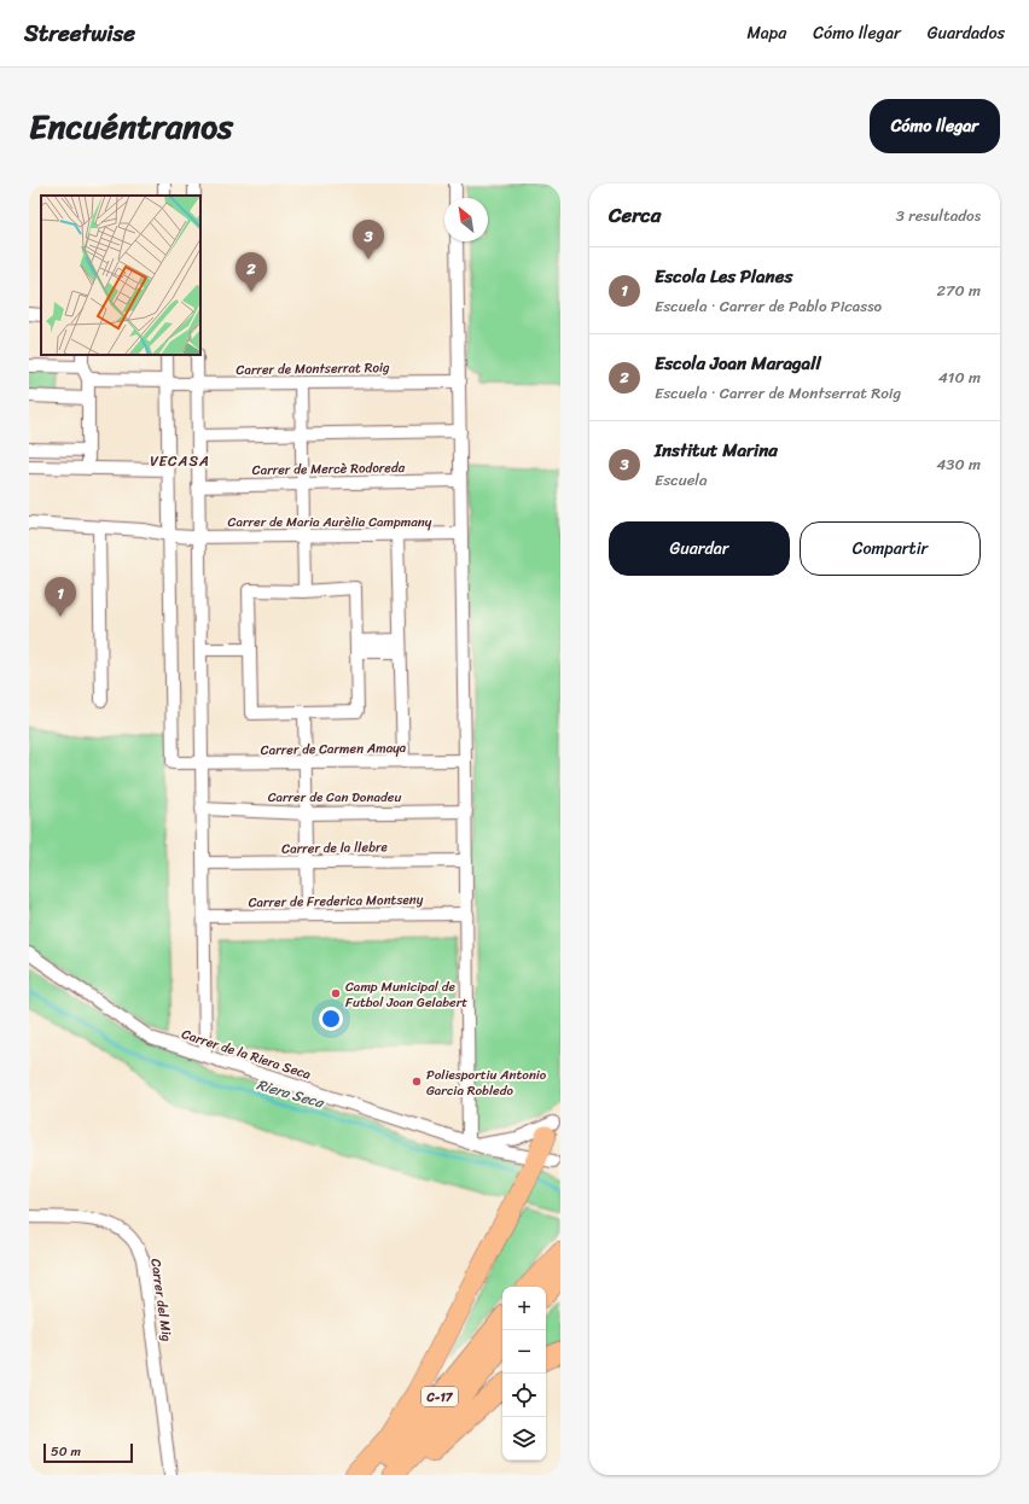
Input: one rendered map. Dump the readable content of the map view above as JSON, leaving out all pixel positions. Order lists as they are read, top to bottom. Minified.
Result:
{"streets":{"highway":["C-17"],"street":["Carrer de Montserrat Roig","Carrer de Mercè Rodoreda","Carrer de Maria Aurèlia Campmany","Carrer de Carmen Amaya","Carrer de Can Donadeu","Carrer de la llebre","Carrer de Frederica Montseny","Carrer de la Riera Seca","Carrer del Mig"]},"crossings":[["Carrer de Maria Aurèlia Campmany","Carrer de Carmen Amaya"]],"districts":["VECASA"],"water":["Riera Seca"],"places":["Camp Municipal de Futbol Joan Gelabert","Poliesportiu Antonio Garcia Robledo"],"scale_bar":"50 m","north":"top left","page":{"header":"Streetwise","nav":["Mapa","Cómo llegar","Guardados"],"title":"Encuéntranos","buttons":["Cómo llegar",["Guardar","Compartir"]],"heading":["Cerca","3 resultados"],"pins":["3","2","1"],"list":[{"mark":"1","name":"Escola Les Planes","note":"Escuela · Carrer de Pablo Picasso","value":"270 m"},{"mark":"2","name":"Escola Joan Maragall","note":"Escuela · Carrer de Montserrat Roig","value":"410 m"},{"mark":"3","name":"Institut Marina","note":"Escuela","value":"430 m"}],"map_buttons":["+","−"],"scale":"50 m"}}
